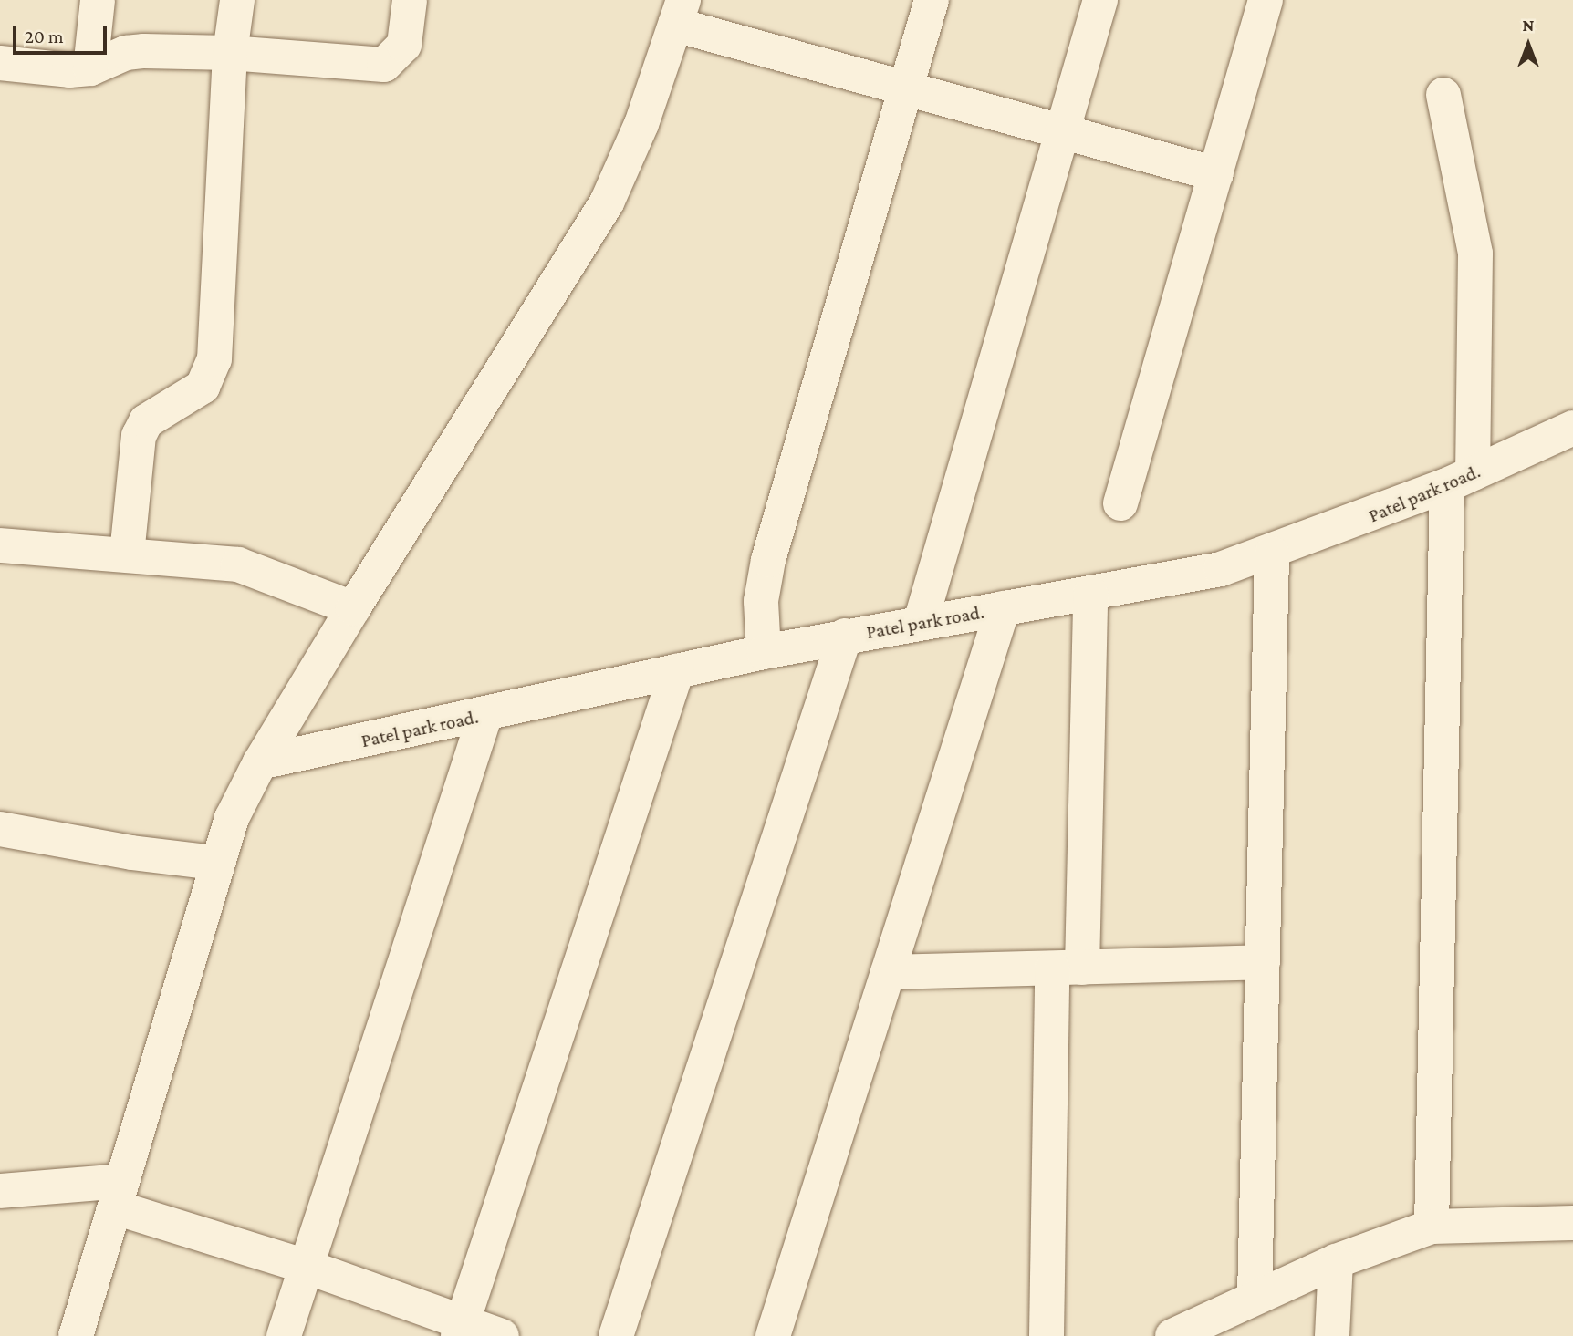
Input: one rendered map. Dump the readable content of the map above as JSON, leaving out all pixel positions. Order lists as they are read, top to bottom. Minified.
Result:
{"streets":{"street":["Patel park road."]},"scale_bar":"20 m","north":"top"}
